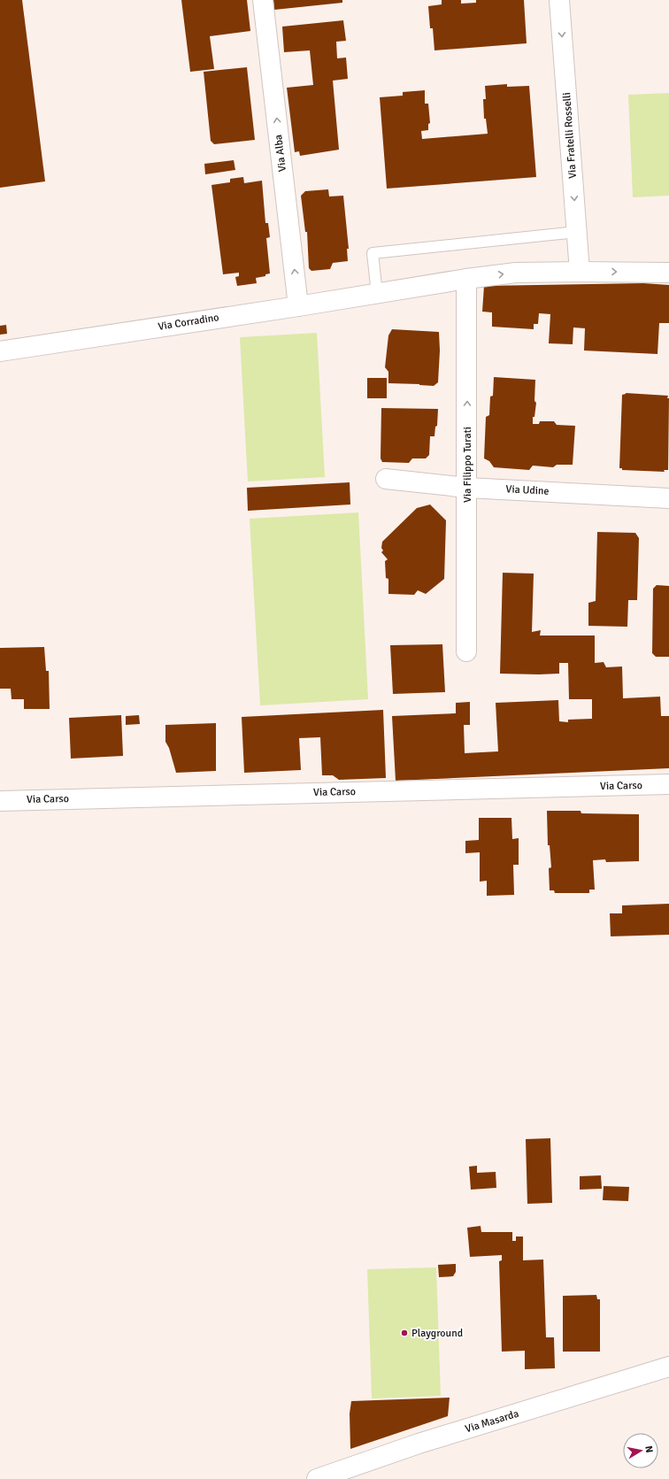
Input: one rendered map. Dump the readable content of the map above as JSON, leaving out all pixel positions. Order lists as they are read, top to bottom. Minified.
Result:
{"streets":{"street":["Via Fratelli Rosselli","Via Alba","Via Corradino","Via Filippo Turati","Via Udine","Via Carso","Via Masarda"]},"crossings":[["Via Fratelli Rosselli","Via Corradino"],["Via Alba","Via Corradino"],["Via Corradino","Via Filippo Turati"],["Via Filippo Turati","Via Udine"]],"one_way":["Via Fratelli Rosselli","Via Alba","Via Filippo Turati"],"places":["Playground"],"north":"right"}
